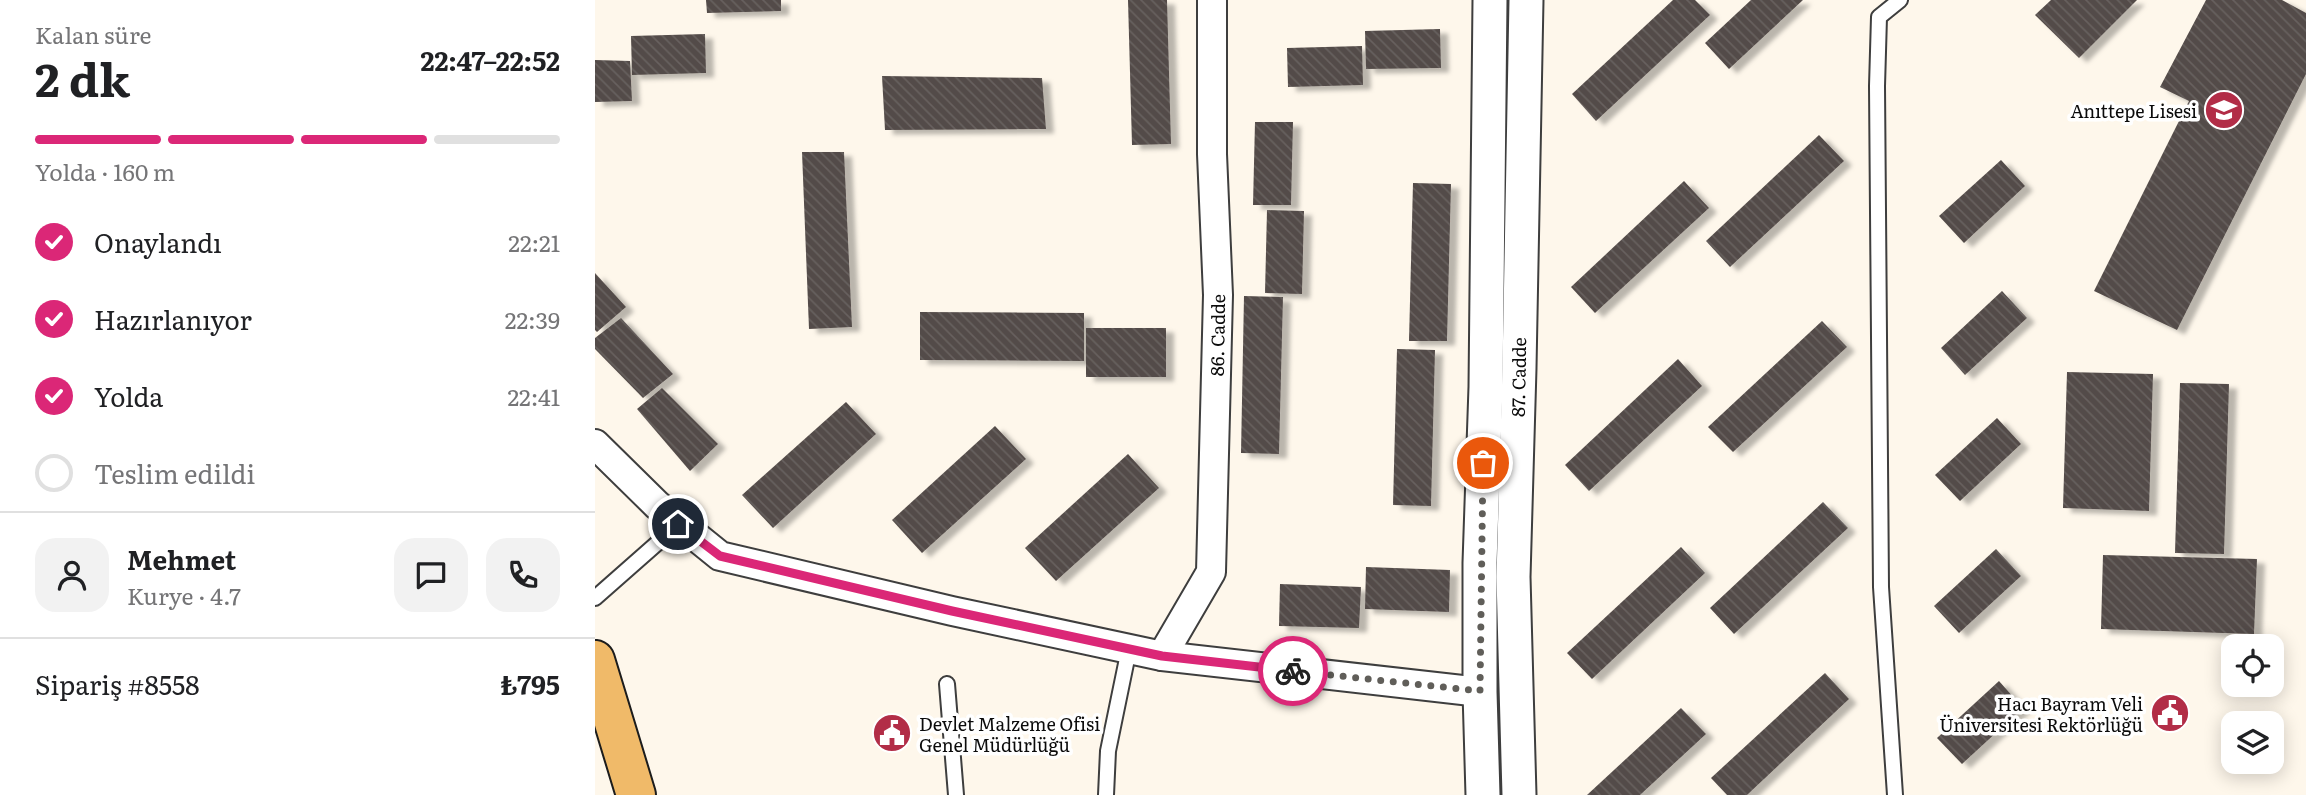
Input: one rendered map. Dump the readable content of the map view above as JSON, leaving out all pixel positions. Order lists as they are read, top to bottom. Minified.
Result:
{"streets":{"street":["86. Cadde","87. Cadde"]},"places":{"school or university":["Anıttepe Lisesi"],"public building":["Hacı Bayram Veli Üniversitesi Rektörlüğü","Devlet Malzeme Ofisi Genel Müdürlüğü"]},"page":{"heading":["2 dk","Kalan süre","22:47–22:52"],"panel":["Mehmet","Kurye · 4.7","Sipariş #8558","₺795"],"bar":"Yolda · 160 m","list":[["Onaylandı","22:21"],["Hazırlanıyor","22:39"],["Yolda","22:41"],"Teslim edildi"]}}
